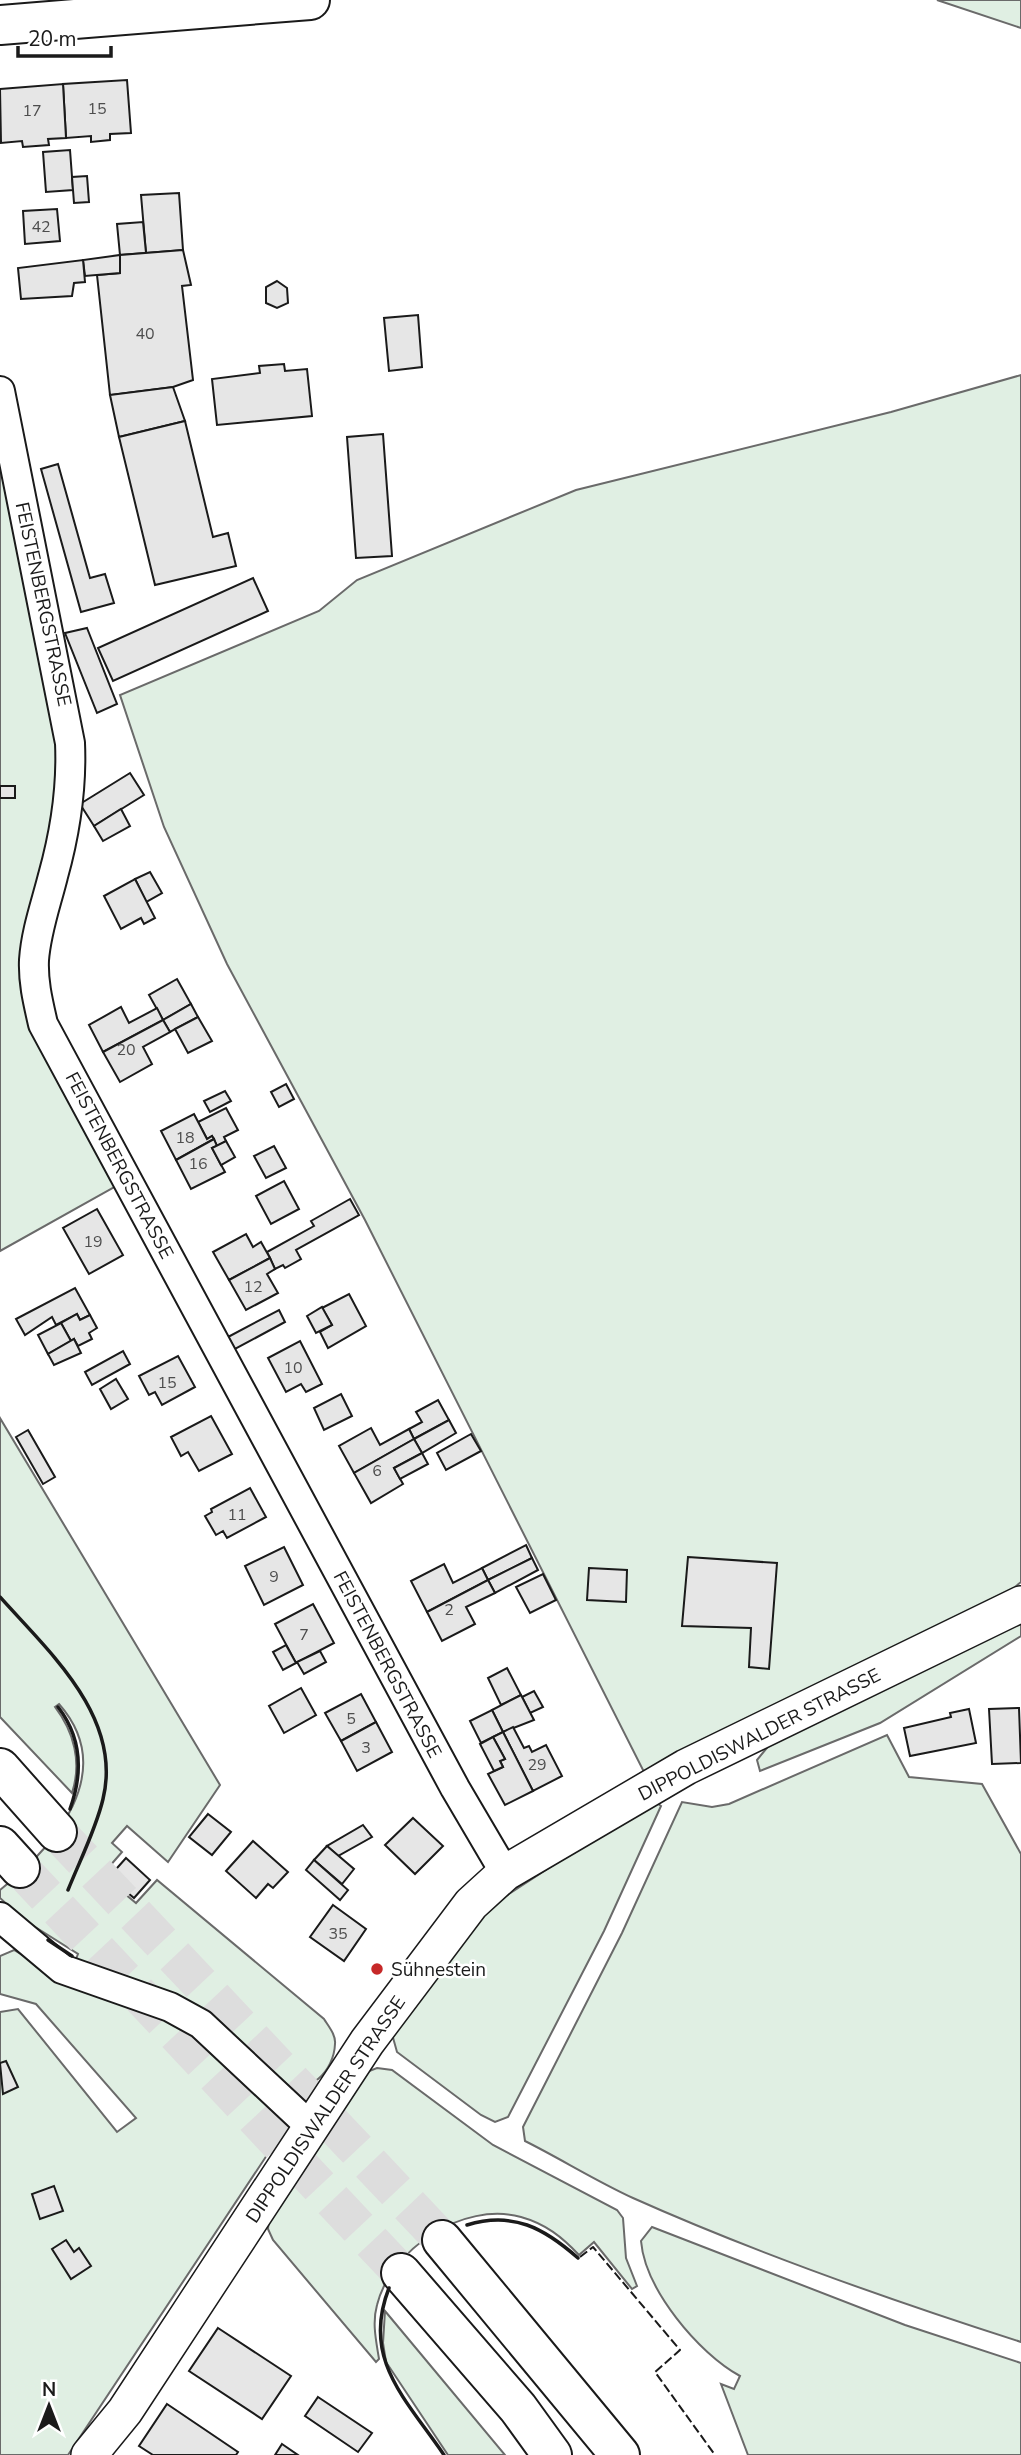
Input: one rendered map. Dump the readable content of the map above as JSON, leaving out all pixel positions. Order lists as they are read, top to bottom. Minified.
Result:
{"streets":{"street":["FEISTENBERGSTRASSE","DIPPOLDISWALDER STRASSE"]},"crossings":[["FEISTENBERGSTRASSE","DIPPOLDISWALDER STRASSE"]],"places":["Sühnestein"],"house_numbers":["15","17","42","40","20","18","16","19","12","10","15","6","11","9","2","7","5","3","29","35"],"scale_bar":"20 m","north":"top"}
